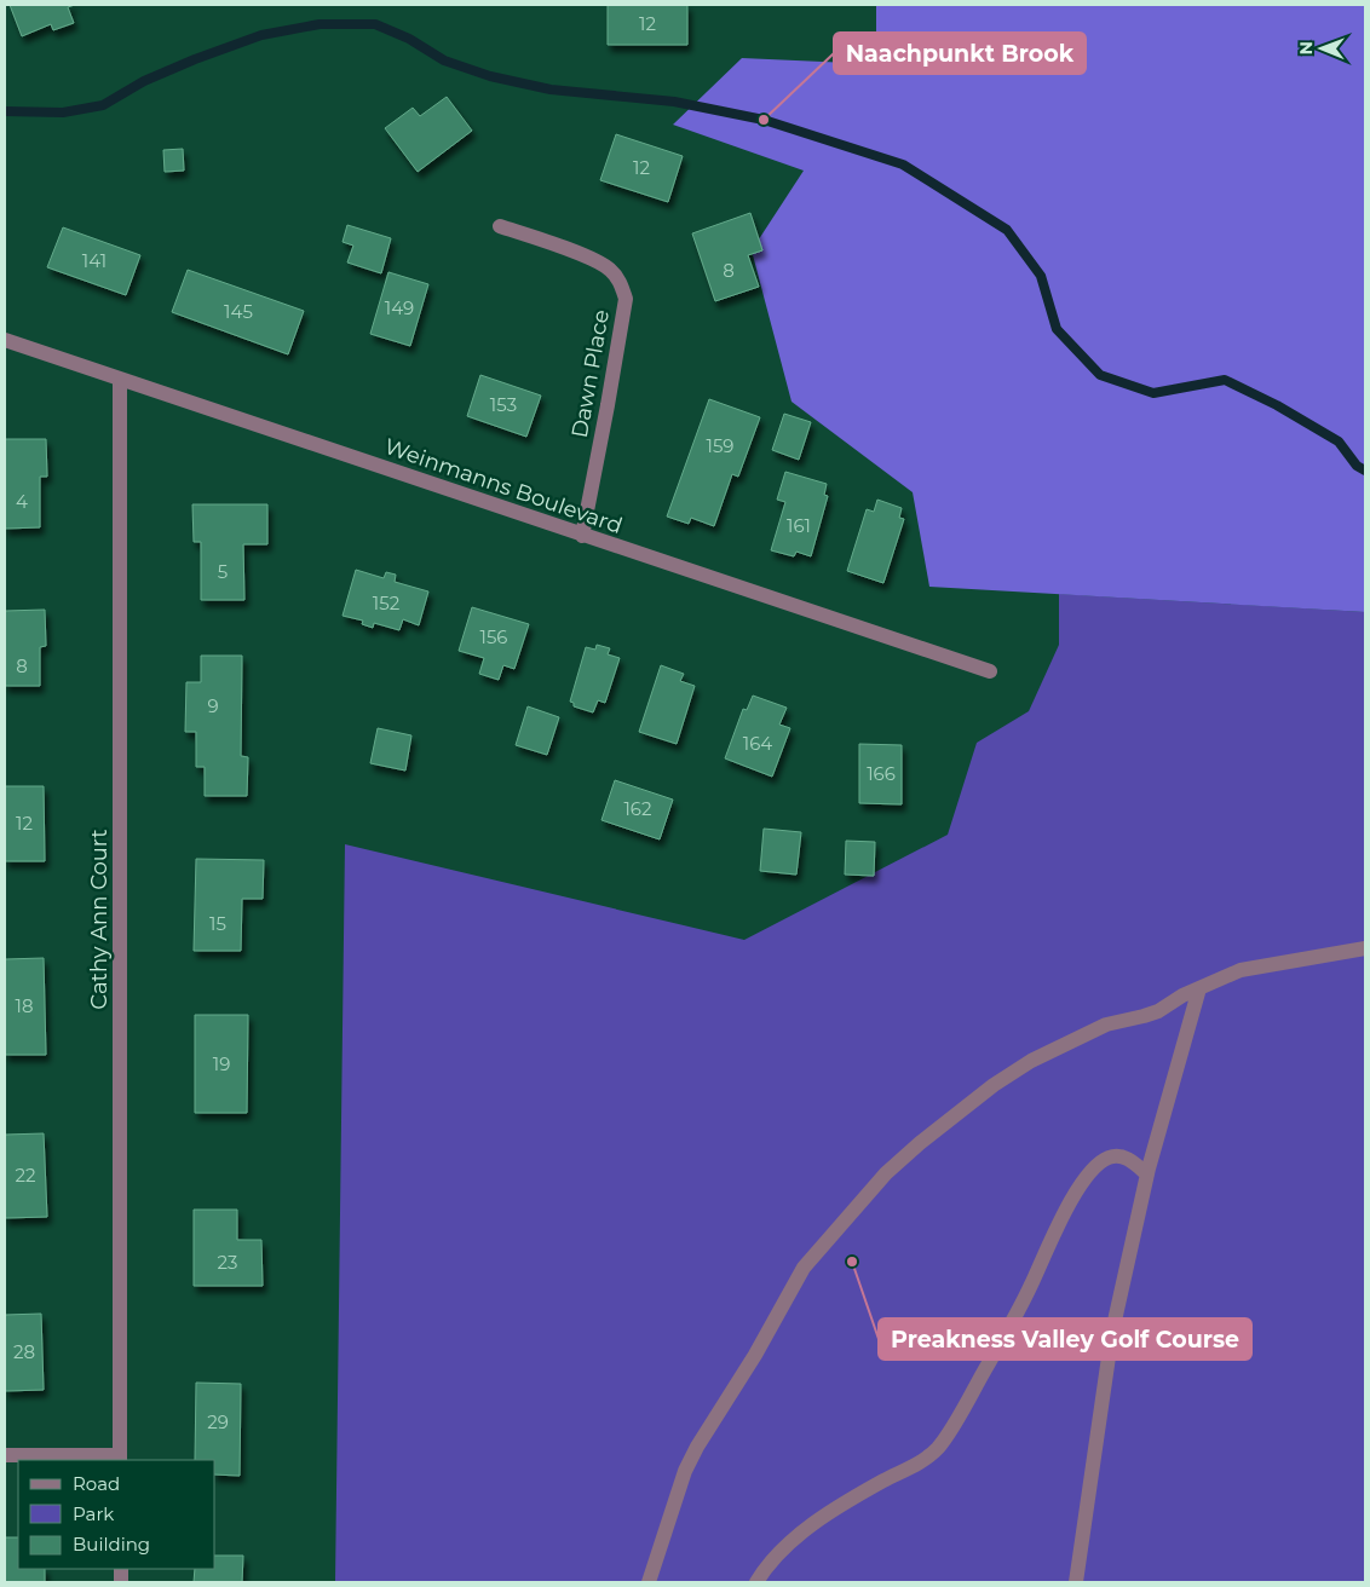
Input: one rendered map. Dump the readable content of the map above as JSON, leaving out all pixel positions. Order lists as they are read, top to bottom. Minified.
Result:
{"streets":{"street":["Dawn Place","Weinmanns Boulevard","Cathy Ann Court"]},"crossings":[["Dawn Place","Weinmanns Boulevard"],["Weinmanns Boulevard","Cathy Ann Court"]],"places":["Naachpunkt Brook","Preakness Valley Golf Course"],"house_numbers":["12","12","141","8","149","145","153","159","4","161","5","152","156","8","9","164","166","162","12","15","18","19","22","23","28","29"],"legend":["Road","Park","Building"],"north":"left"}
